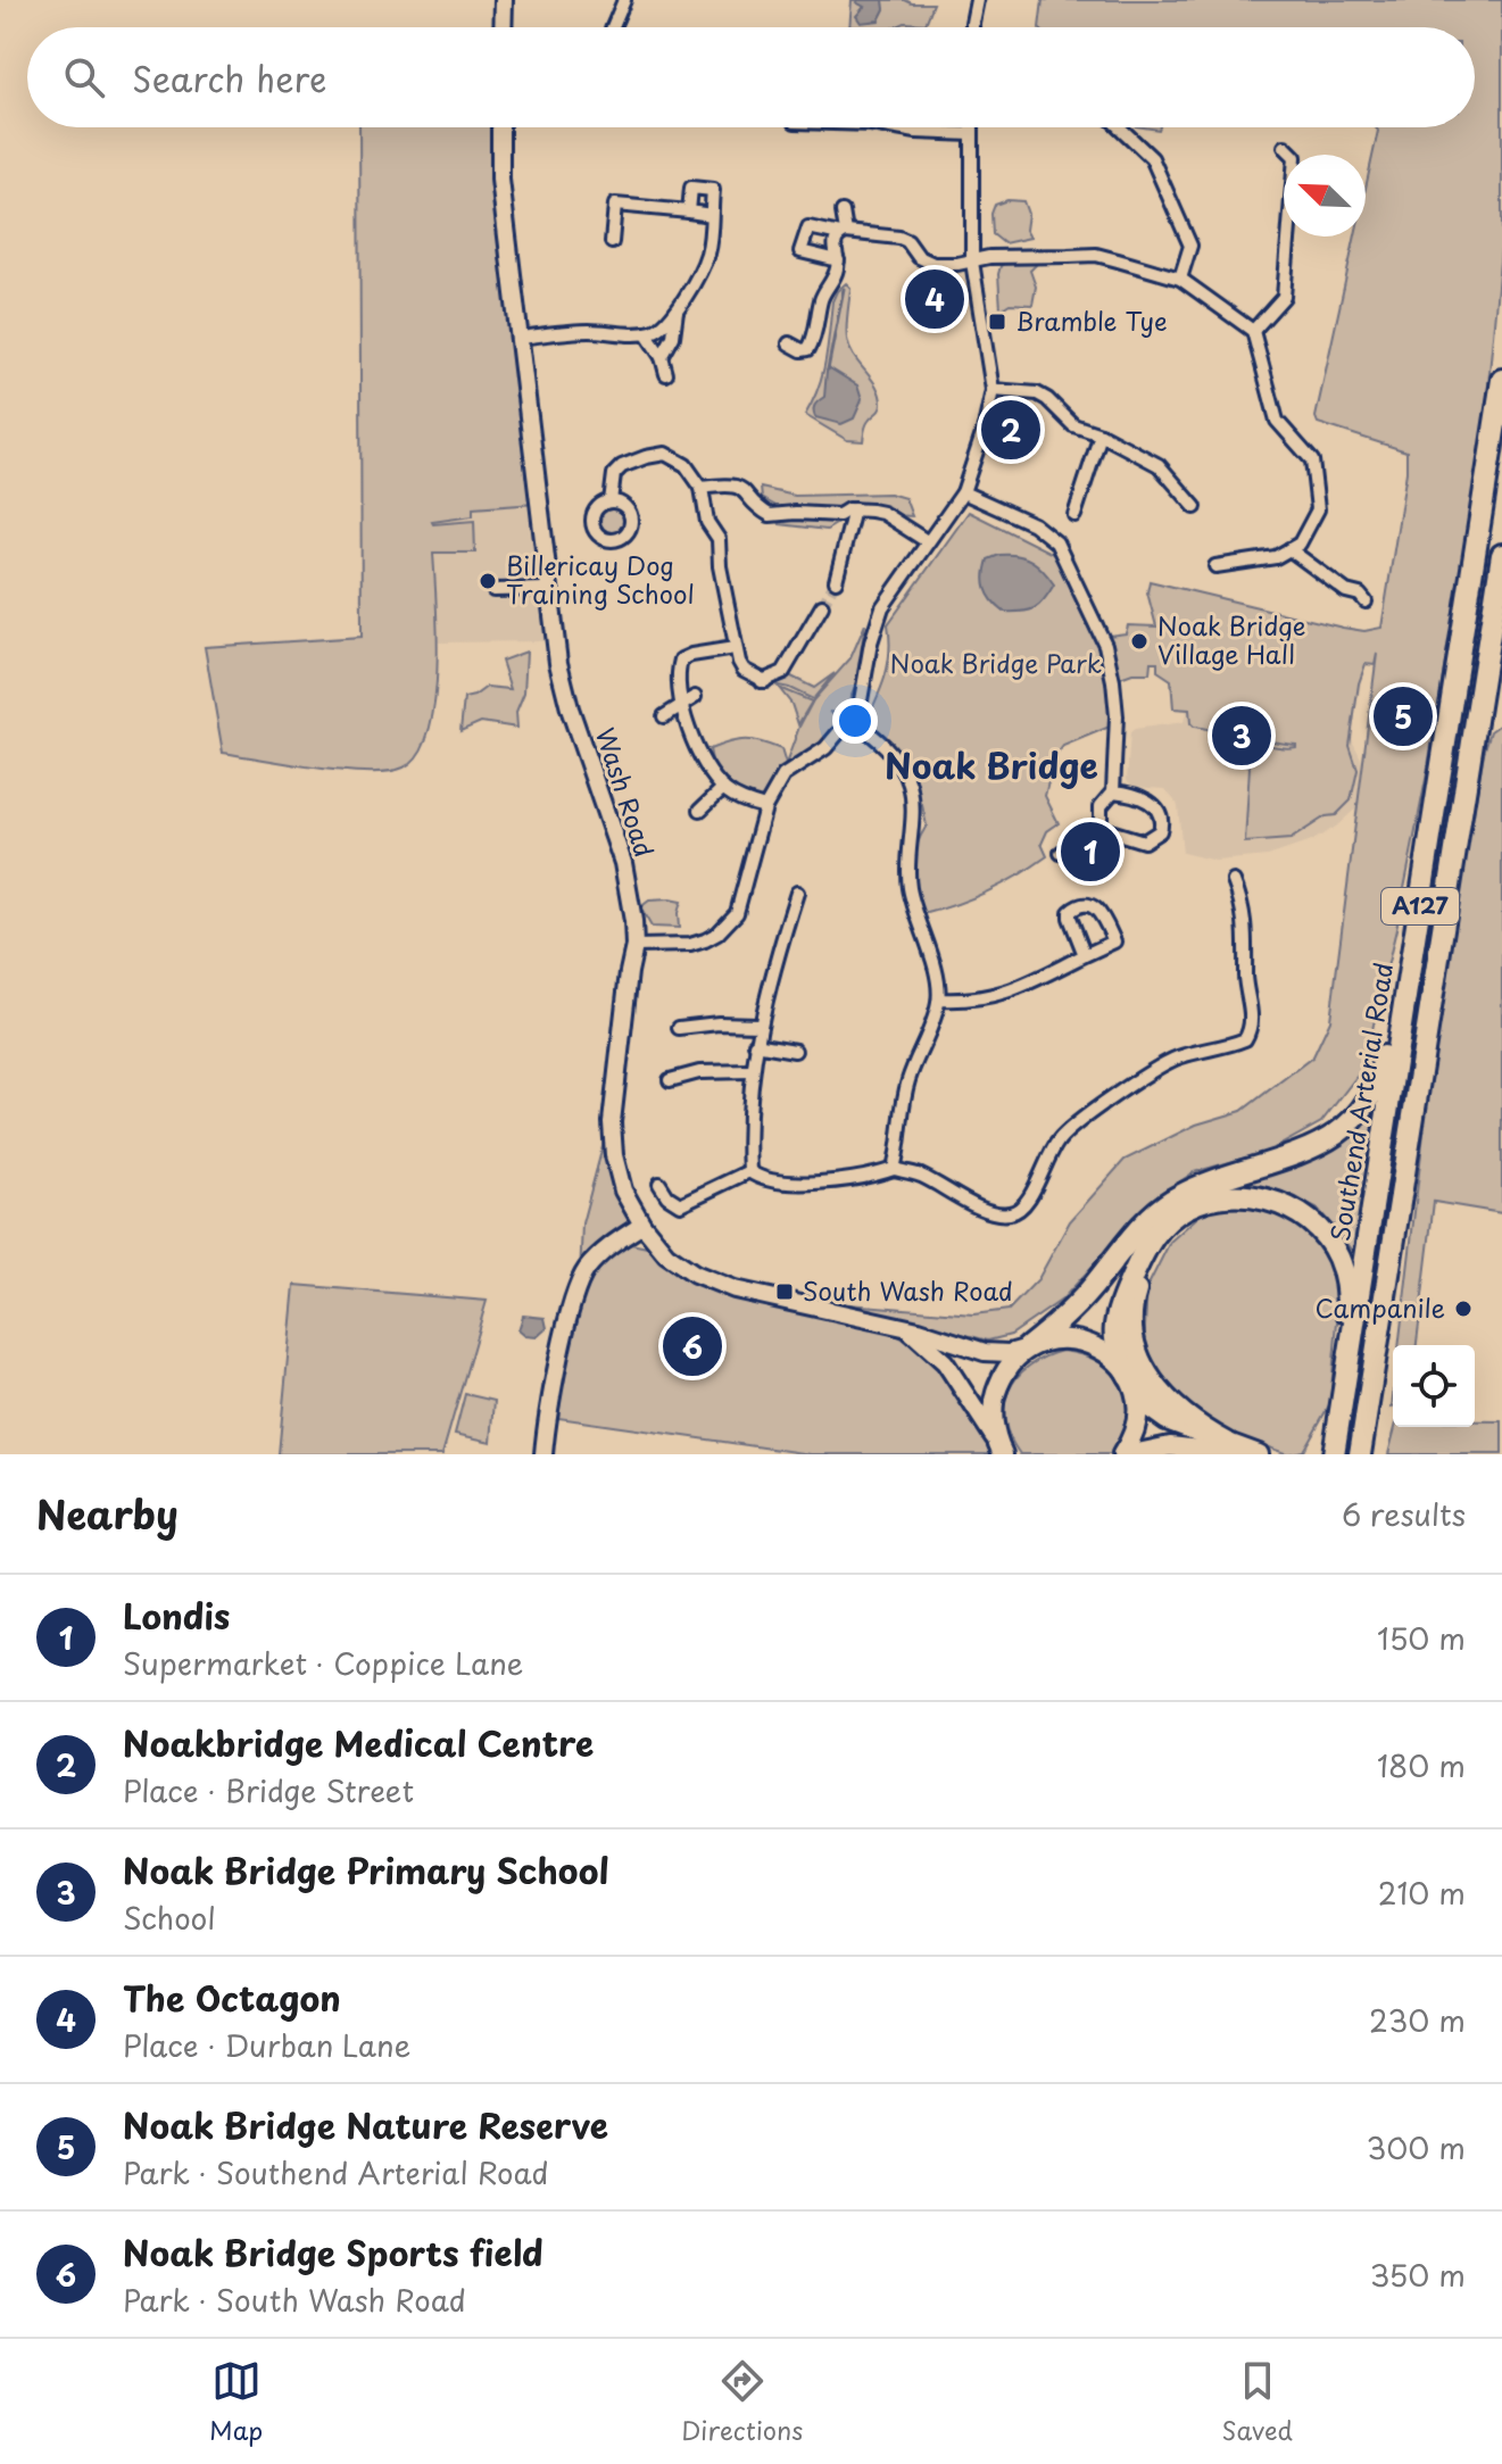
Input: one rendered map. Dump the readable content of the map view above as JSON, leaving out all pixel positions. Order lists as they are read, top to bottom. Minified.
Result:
{"streets":{"highway":["A127","Southend Arterial Road"],"street":["Wash Road"]},"crossings":[["A127","Southend Arterial Road"]],"districts":["Noak Bridge"],"parks":["Noak Bridge Park"],"places":{"transit":["Bramble Tye","South Wash Road"],"other":["Billericay Dog Training School","Noak Bridge Village Hall","Campanile"]},"north":"top left","page":{"search":"Search here","pins":["4","2","5","3","1","6"],"heading":["Nearby","6 results"],"list":[{"mark":"1","name":"Londis","note":"Supermarket · Coppice Lane","value":"150 m"},{"mark":"2","name":"Noakbridge Medical Centre","note":"Place · Bridge Street","value":"180 m"},{"mark":"3","name":"Noak Bridge Primary School","note":"School","value":"210 m"},{"mark":"4","name":"The Octagon","note":"Place · Durban Lane","value":"230 m"},{"mark":"5","name":"Noak Bridge Nature Reserve","note":"Park · Southend Arterial Road","value":"300 m"},{"mark":"6","name":"Noak Bridge Sports field","note":"Park · South Wash Road","value":"350 m"}],"nav":["Map","Directions","Saved"]}}
